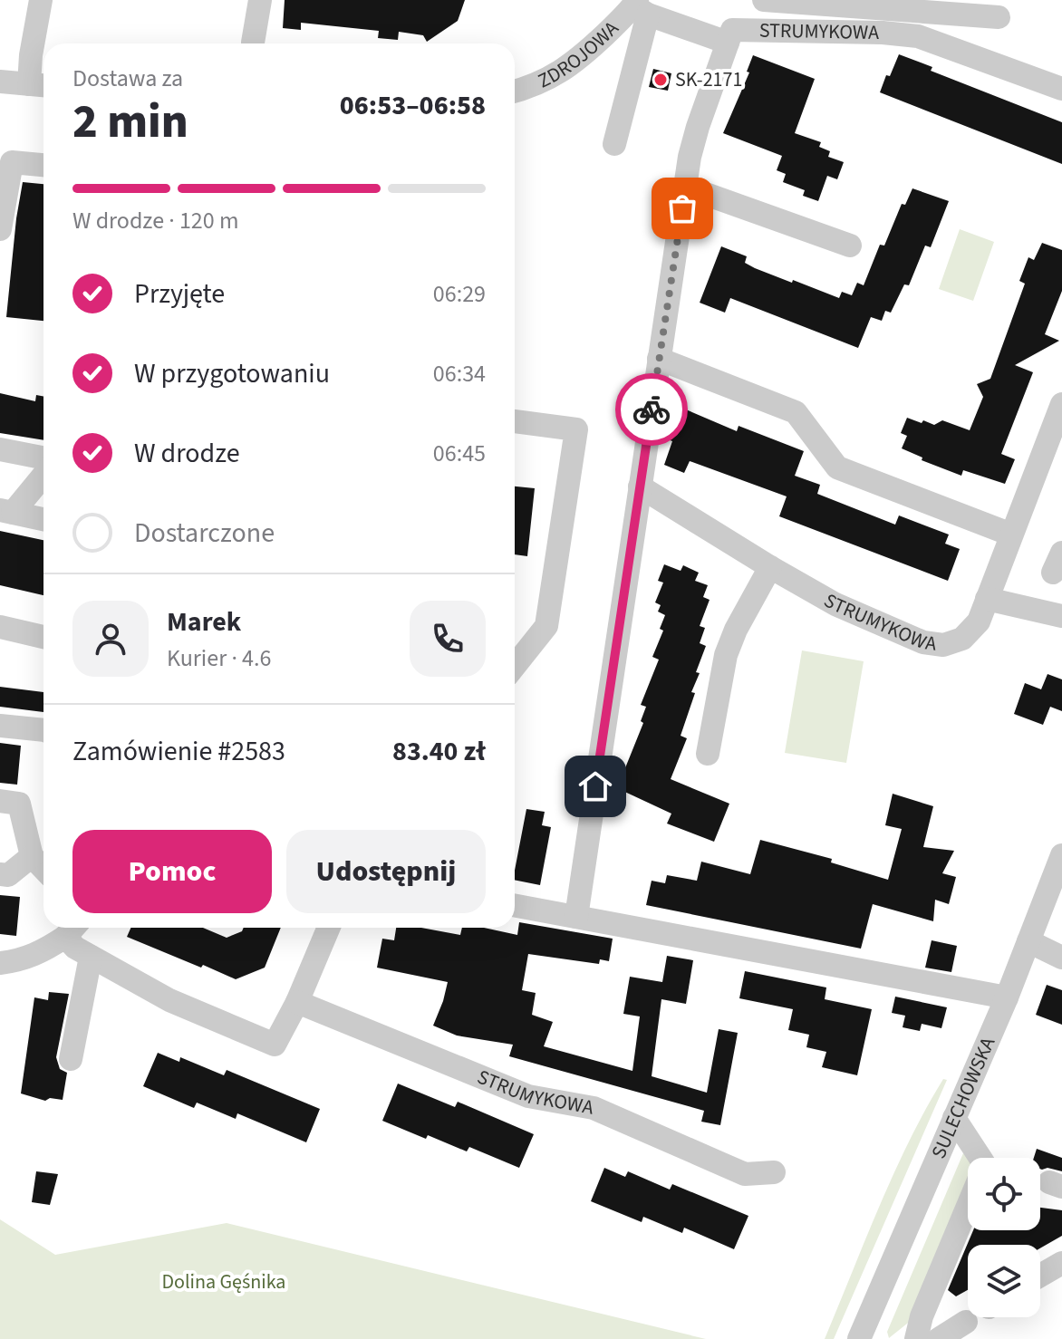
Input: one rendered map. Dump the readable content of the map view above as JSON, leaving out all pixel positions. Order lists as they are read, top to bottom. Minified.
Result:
{"streets":{"street":["STRUMYKOWA","ZDROJOWA","SULECHOWSKA"]},"parks":["Dolina Gęśnika"],"places":["SK-2171"],"page":{"heading":["2 min","Dostawa za","06:53–06:58"],"panel":["Marek","Kurier · 4.6","Zamówienie #2583","83.40 zł"],"bar":"W drodze · 120 m","list":[["Przyjęte","06:29"],["W przygotowaniu","06:34"],["W drodze","06:45"],"Dostarczone"],"buttons":["Pomoc","Udostępnij"]}}
